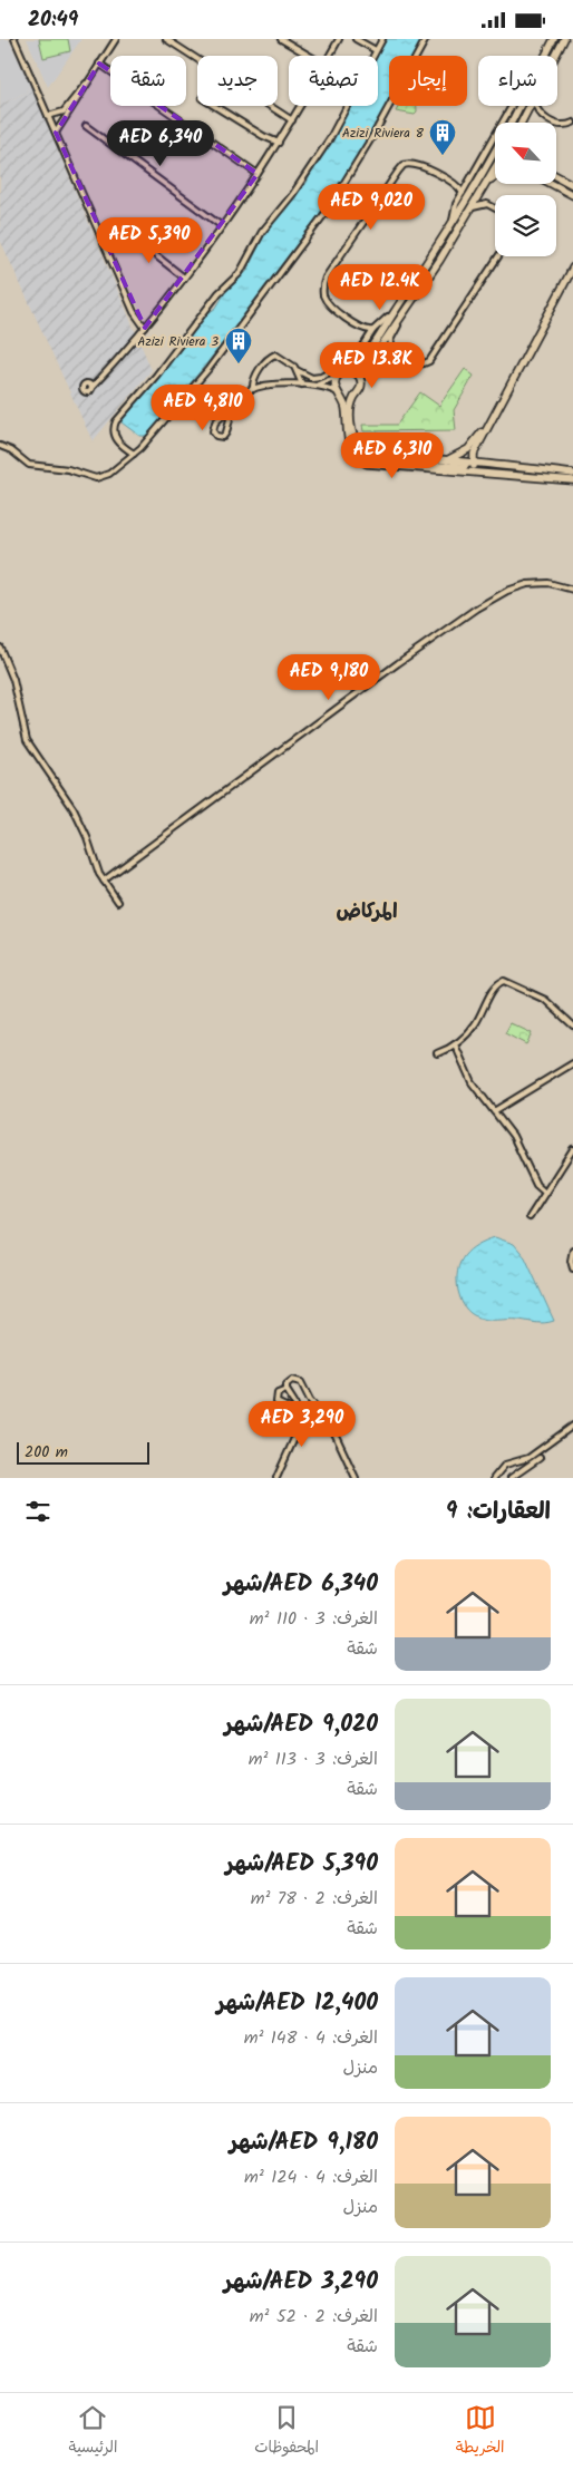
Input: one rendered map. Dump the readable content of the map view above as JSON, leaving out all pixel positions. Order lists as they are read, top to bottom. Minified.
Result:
{"districts":["المركاض"],"places":{"building":["Azizi Riviera 8","Azizi Riviera 3"]},"scale_bar":"200 m","north":"top left","page":{"status":"20:49","chip":["شراء","إيجار","تصفية","جديد","شقة"],"price":["AED 6,340","AED 9,020","AED 5,390","AED 12.4K","AED 13.8K","AED 4,810","AED 6,310","AED 9,180","AED 3,290"],"scale":"200 m","heading":"العقارات: 9","list":[{"name":"AED 6,340/شهر","note":"الغرف: 3 · 110 m² · شقة"},{"name":"AED 9,020/شهر","note":"الغرف: 3 · 113 m² · شقة"},{"name":"AED 5,390/شهر","note":"الغرف: 2 · 78 m² · شقة"},{"name":"AED 12,400/شهر","note":"الغرف: 4 · 148 m² · منزل"},{"name":"AED 9,180/شهر","note":"الغرف: 4 · 124 m² · منزل"},{"name":"AED 3,290/شهر","note":"الغرف: 2 · 52 m² · شقة"}],"tabs":["الخريطة","المحفوظات","الرئيسية"]}}
